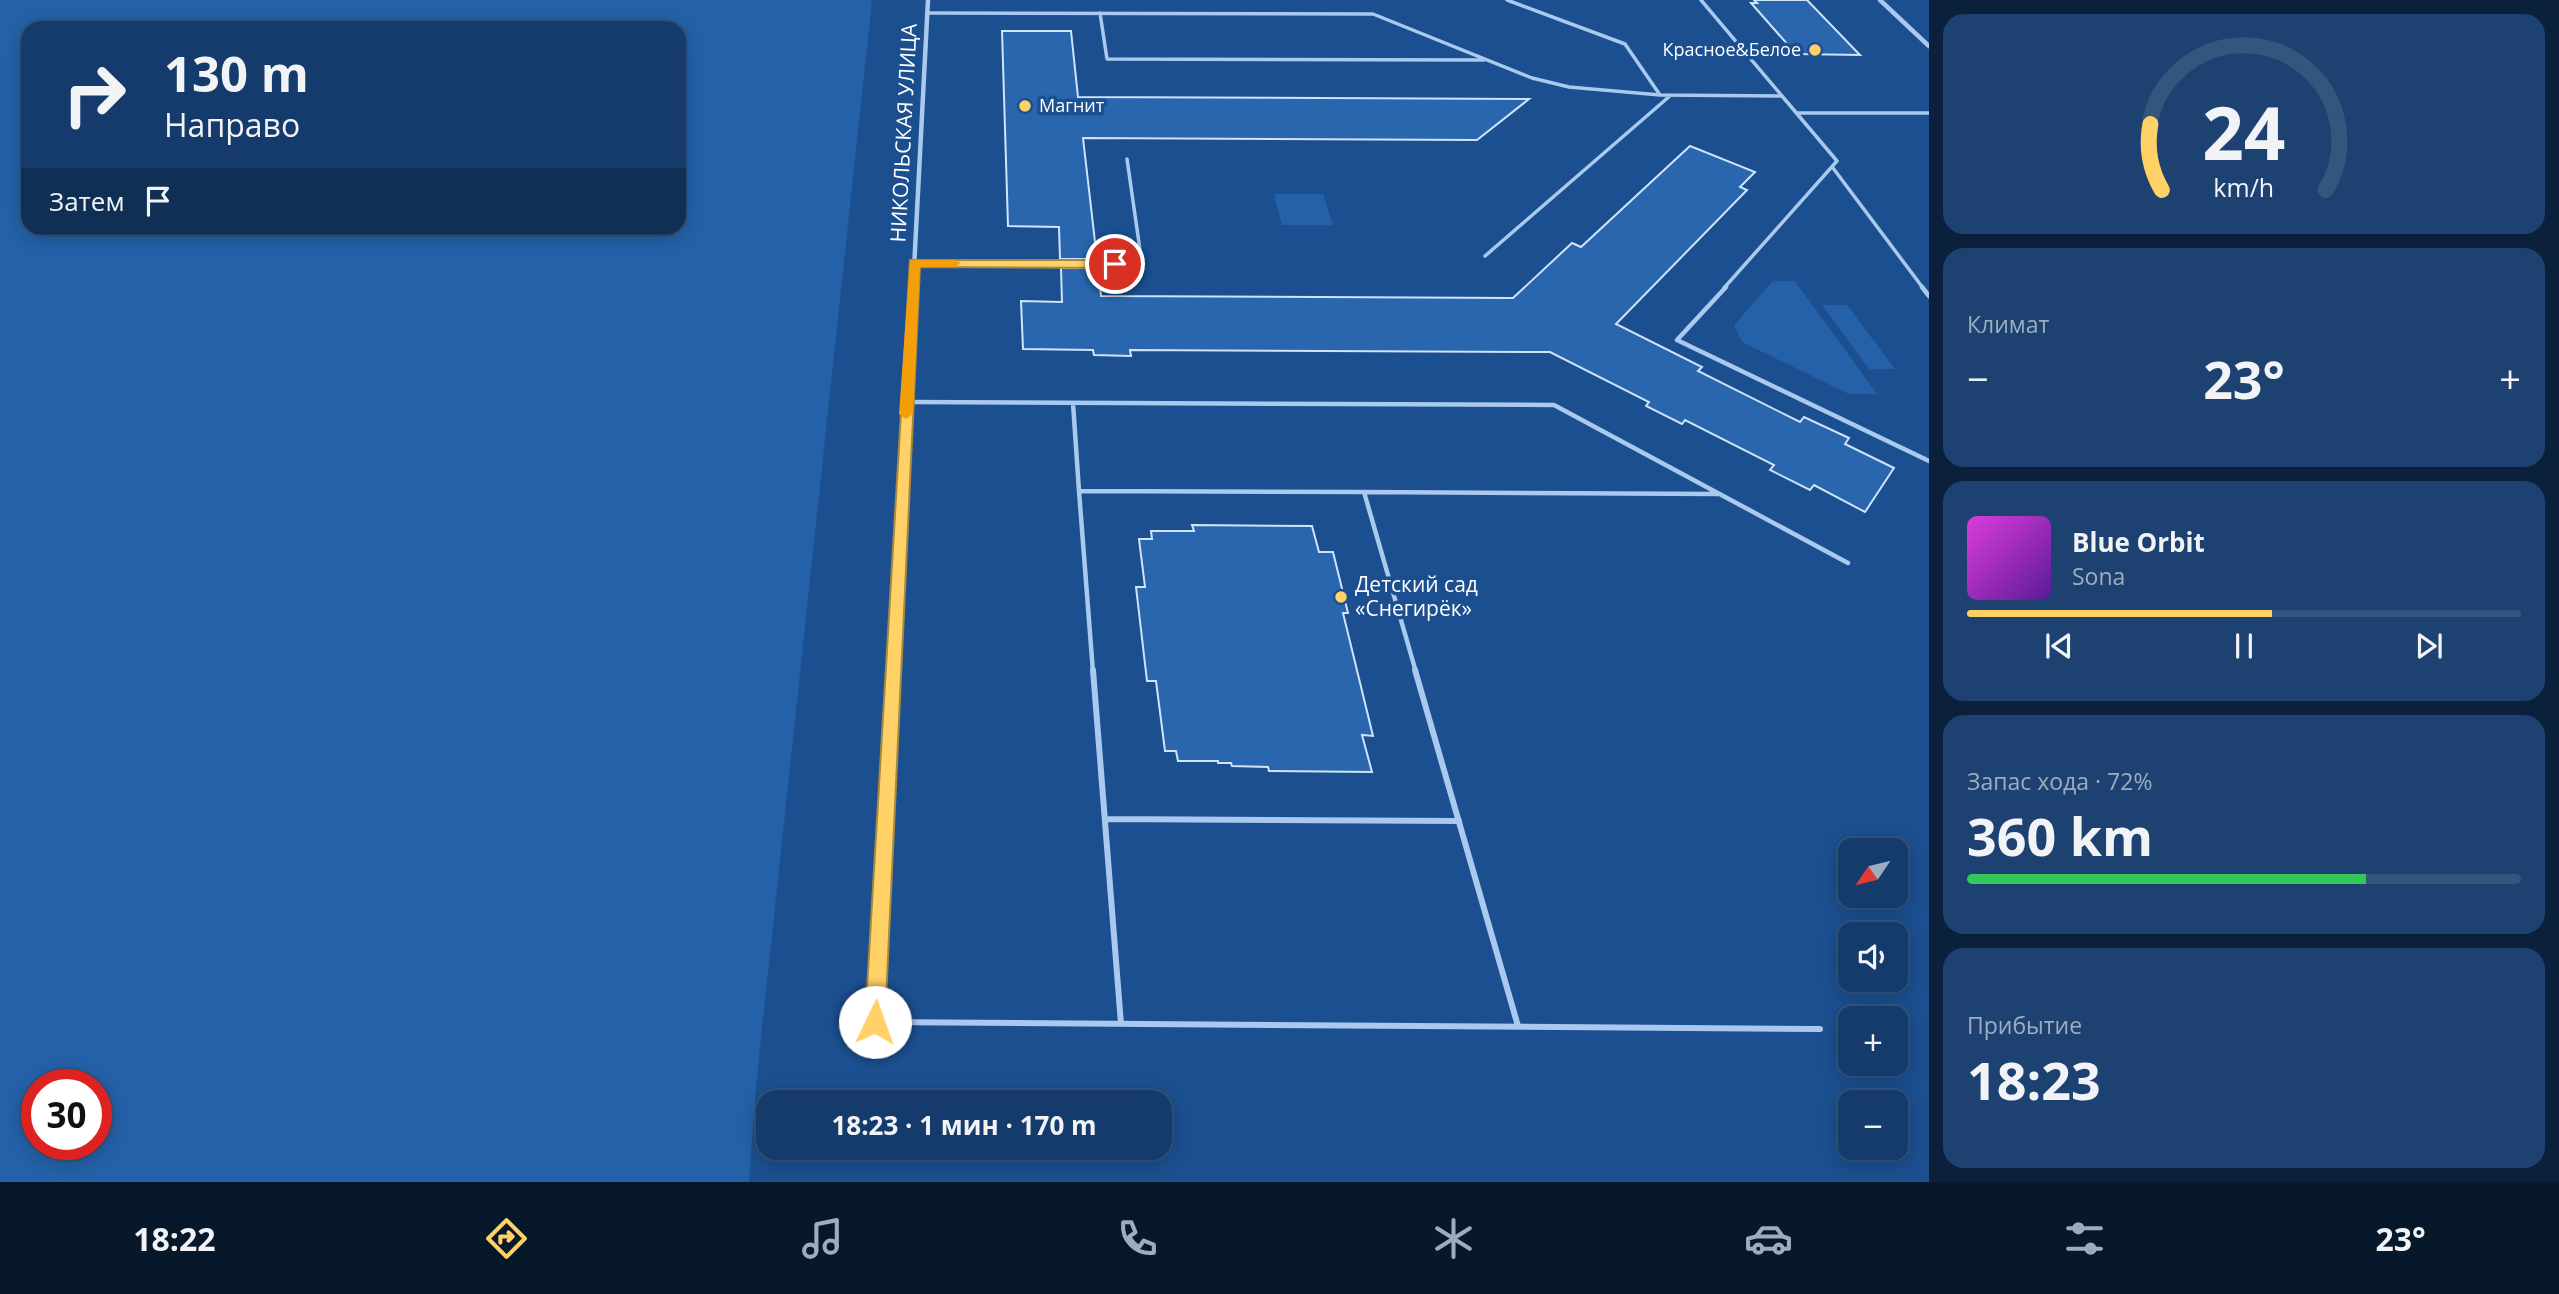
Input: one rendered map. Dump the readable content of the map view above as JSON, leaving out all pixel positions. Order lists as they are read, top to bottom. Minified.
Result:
{"streets":{"street":["НИКОЛЬСКАЯ УЛИЦА"]},"places":["Красное&Белое","Магнит","Детский сад «Снегирёк»"],"north":"bottom left","page":{"turn":["130 m","Направо"],"then":"Затем","tile":["Климат",["Запас хода · 72%","360 km"],["Прибытие","18:23"]],"heat":["−","23°","+"],"song":["Blue Orbit","Sona"],"map_buttons":["+","−"],"limit":"30","trip":"18:23 · 1 мин · 170 m","tabs":["18:22","23°"],"gauge":["24","km/h"]}}
